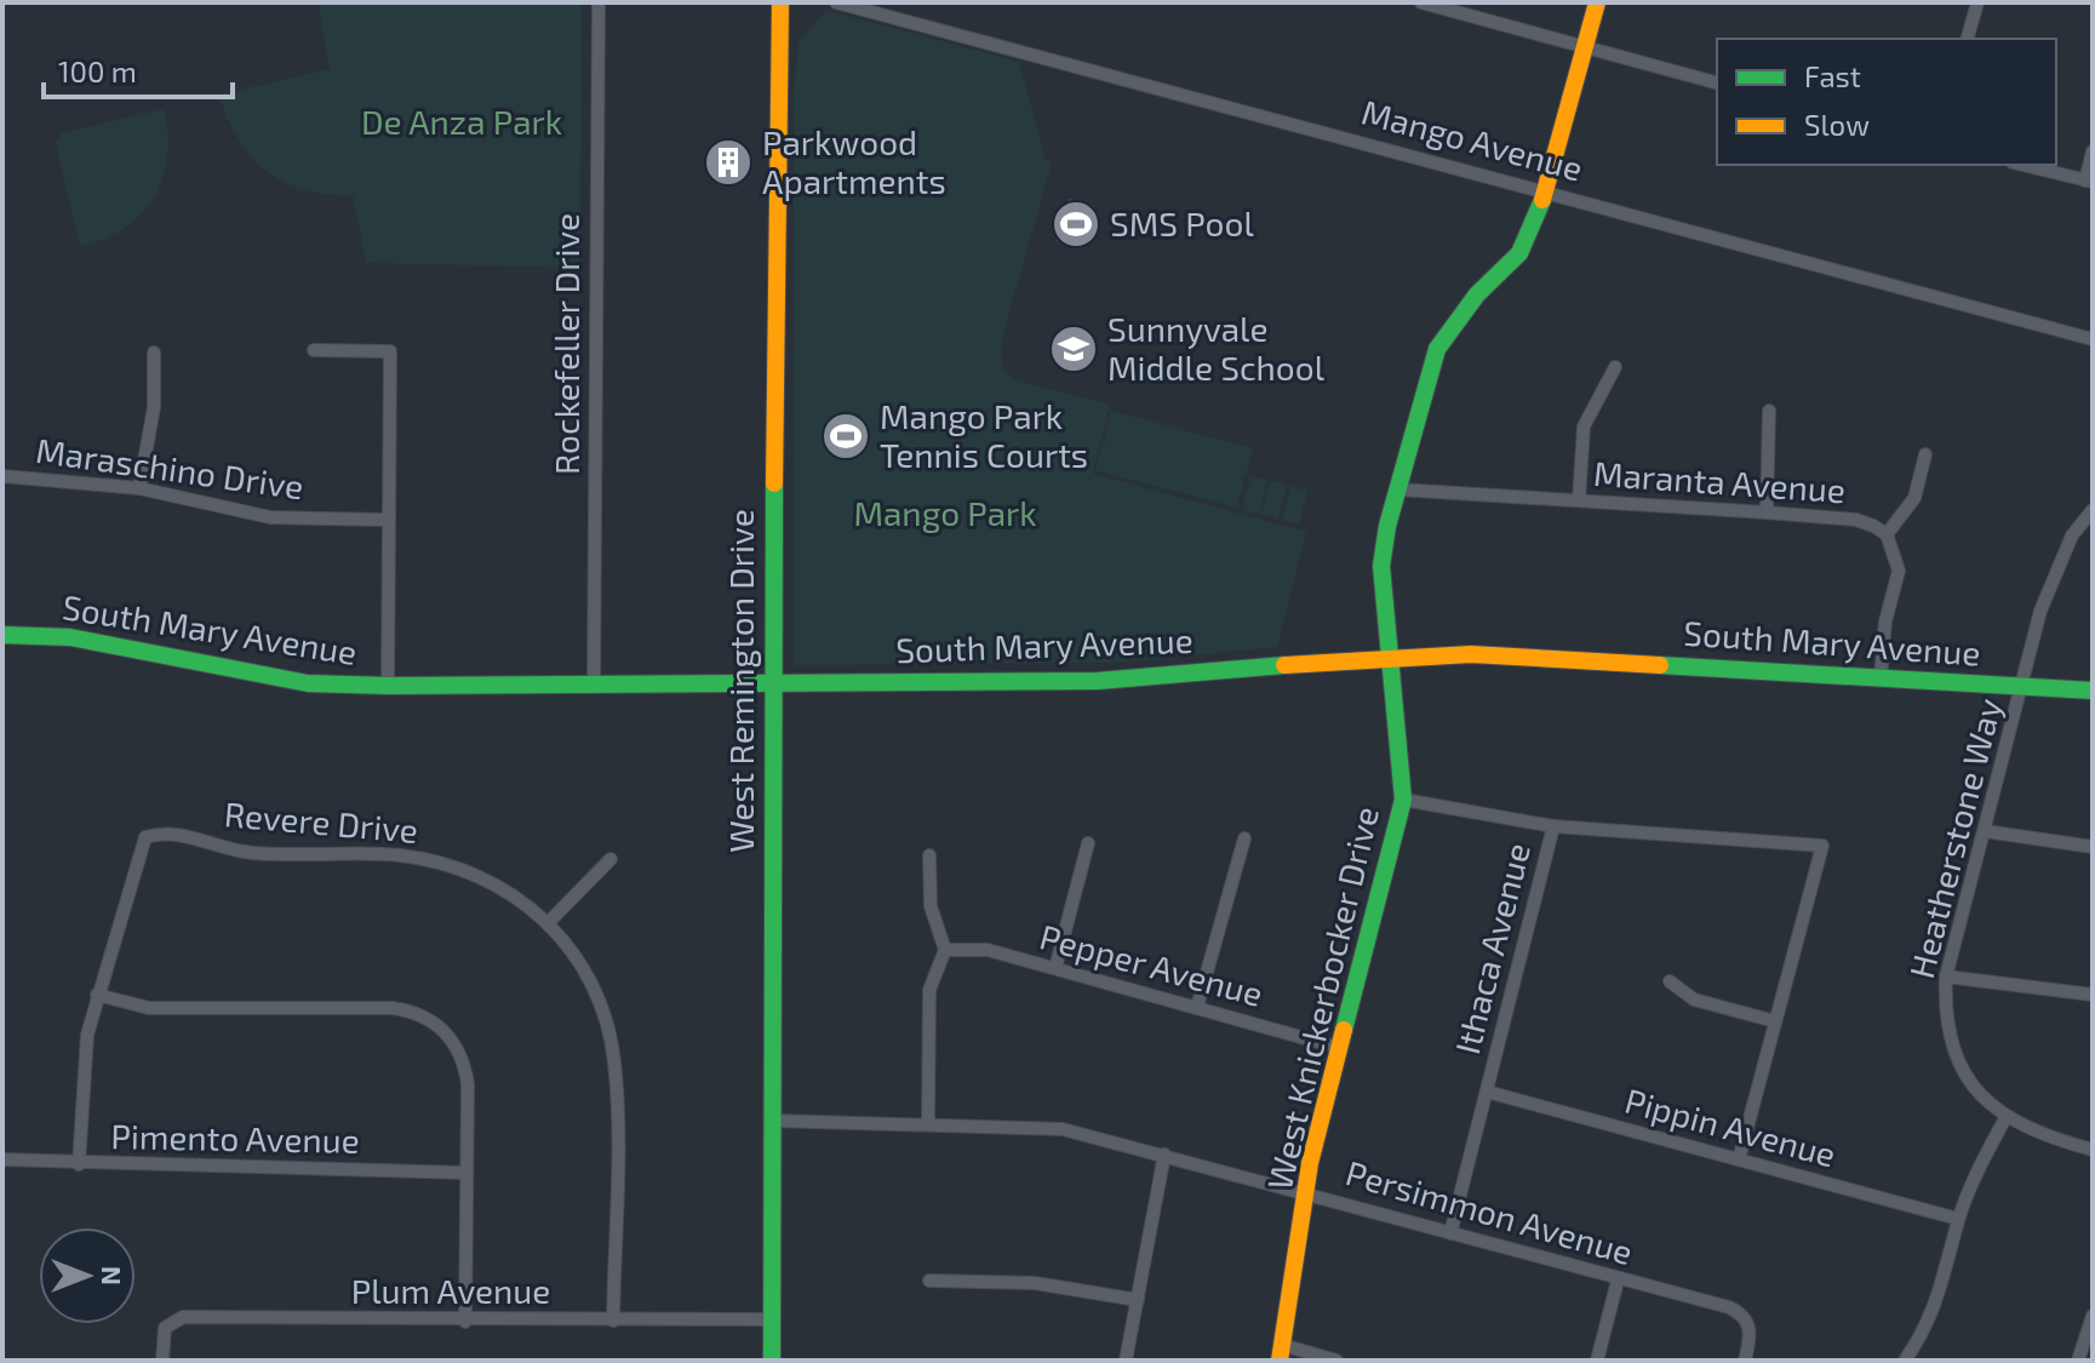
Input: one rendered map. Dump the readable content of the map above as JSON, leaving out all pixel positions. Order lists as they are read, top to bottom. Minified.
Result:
{"streets":{"street":["Mango Avenue","Rockefeller Drive","Maraschino Drive","Maranta Avenue","South Mary Avenue","West Remington Drive","Revere Drive","Heatherstone Way","Ithaca Avenue","Pepper Avenue","West Knickerbocker Drive","Pippin Avenue","Pimento Avenue","Persimmon Avenue","Plum Avenue"]},"crossings":[["Mango Avenue","West Knickerbocker Drive"],["Rockefeller Drive","South Mary Avenue"],["Maranta Avenue","South Mary Avenue"],["Maranta Avenue","West Knickerbocker Drive"],["South Mary Avenue","West Remington Drive"],["South Mary Avenue","Heatherstone Way"],["South Mary Avenue","West Knickerbocker Drive"],["West Remington Drive","Persimmon Avenue"],["West Remington Drive","Plum Avenue"],["Revere Drive","Plum Avenue"],["Ithaca Avenue","West Knickerbocker Drive"],["Ithaca Avenue","Pippin Avenue"],["Ithaca Avenue","Persimmon Avenue"],["Pepper Avenue","West Knickerbocker Drive"],["West Knickerbocker Drive","Persimmon Avenue"]],"parks":["De Anza Park","Mango Park"],"places":{"building":["Parkwood Apartments"],"sports":["SMS Pool","Mango Park Tennis Courts"],"school or university":["Sunnyvale Middle School"]},"legend":["Fast","Slow"],"scale_bar":"100 m","north":"right"}
